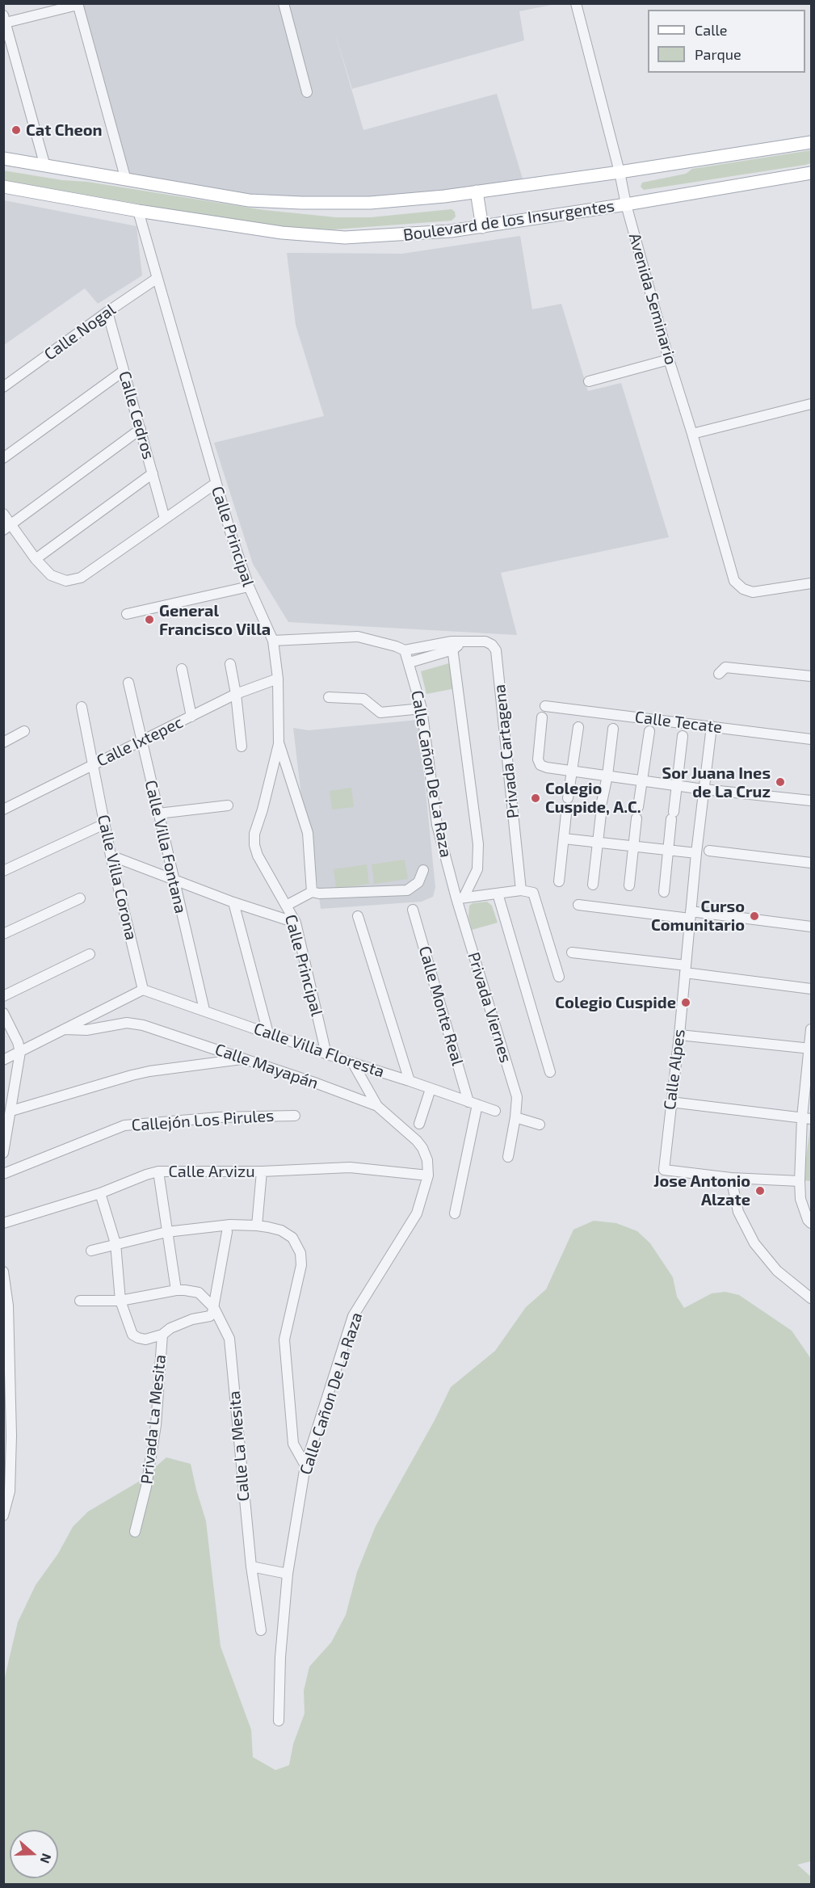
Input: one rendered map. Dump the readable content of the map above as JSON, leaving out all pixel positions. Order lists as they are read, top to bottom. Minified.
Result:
{"streets":{"main road":["Boulevard de los Insurgentes"],"street":["Avenida Seminario","Calle Nogal","Calle Cedros","Calle Principal","Calle Tecate","Calle Ixtepec","Privada Cartagena","Calle Cañon De La Raza","Calle Villa Fontana","Calle Villa Corona","Calle Monte Real","Privada Viernes","Calle Villa Floresta","Calle Mayapán","Calle Alpes","Callejón Los Pirules","Calle Arvizu","Privada La Mesita","Calle La Mesita"]},"crossings":[["Boulevard de los Insurgentes","Avenida Seminario"],["Boulevard de los Insurgentes","Calle Principal"],["Calle Nogal","Calle Cedros"],["Calle Nogal","Calle Principal"],["Calle Principal","Calle Ixtepec"],["Calle Principal","Privada Cartagena"],["Calle Principal","Calle Villa Floresta"],["Calle Tecate","Calle Alpes"],["Calle Ixtepec","Calle Villa Fontana"],["Calle Ixtepec","Calle Villa Corona"],["Privada Cartagena","Calle Cañon De La Raza"],["Calle Cañon De La Raza","Privada Viernes"],["Calle Cañon De La Raza","Calle Mayapán"],["Calle Cañon De La Raza","Calle Arvizu"],["Calle Villa Fontana","Calle Villa Floresta"],["Calle Villa Corona","Calle Villa Floresta"],["Calle Villa Corona","Calle Mayapán"],["Calle Monte Real","Calle Villa Floresta"],["Calle Villa Floresta","Calle Mayapán"],["Calle Mayapán","Calle Arvizu"]],"places":["Cat Cheon","General Francisco Villa","Sor Juana Ines de La Cruz","Colegio Cuspide, A.C.","Curso Comunitario","Colegio Cuspide","Jose Antonio Alzate"],"legend":["Calle","Parque"],"north":"right"}
